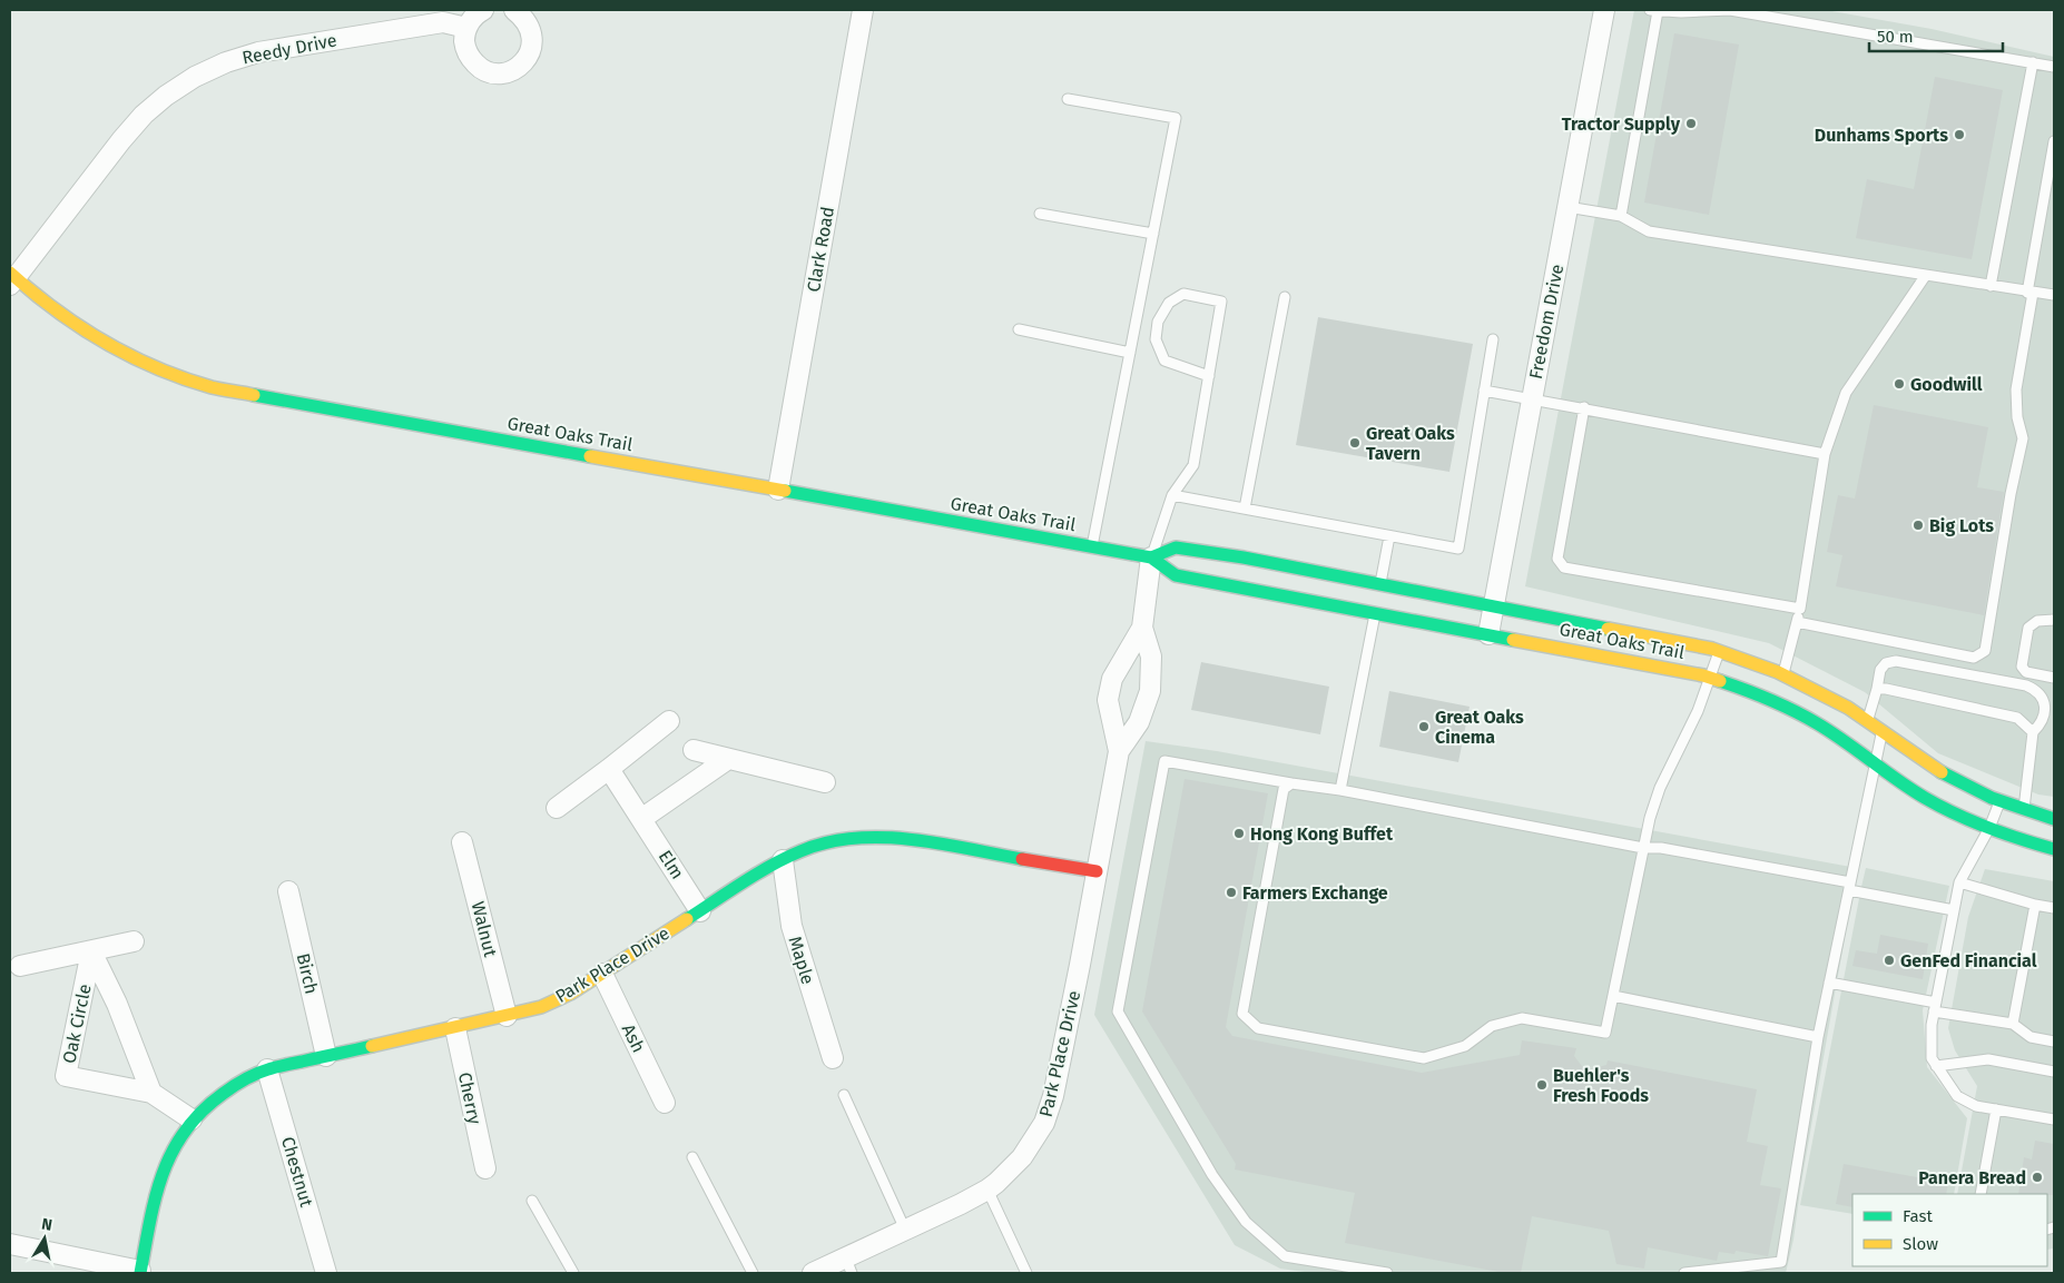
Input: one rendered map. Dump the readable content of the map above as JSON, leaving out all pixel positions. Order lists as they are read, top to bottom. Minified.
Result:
{"streets":{"street":["Reedy Drive","Clark Road","Freedom Drive","Great Oaks Trail","Elm","Walnut","Maple","Park Place Drive","Birch","Oak Circle","Ash","Cherry","Chestnut"]},"crossings":[["Reedy Drive","Great Oaks Trail"],["Clark Road","Great Oaks Trail"],["Freedom Drive","Great Oaks Trail"],["Great Oaks Trail","Park Place Drive"],["Elm","Park Place Drive"],["Walnut","Park Place Drive"],["Maple","Park Place Drive"],["Park Place Drive","Birch"],["Park Place Drive","Oak Circle"],["Park Place Drive","Ash"],["Park Place Drive","Cherry"],["Park Place Drive","Chestnut"]],"places":["Tractor Supply","Dunhams Sports","Goodwill","Great Oaks Tavern","Big Lots","Great Oaks Cinema","Hong Kong Buffet","Farmers Exchange","GenFed Financial","Buehler's Fresh Foods","Panera Bread"],"legend":["Fast","Slow"],"scale_bar":"50 m","north":"top"}
